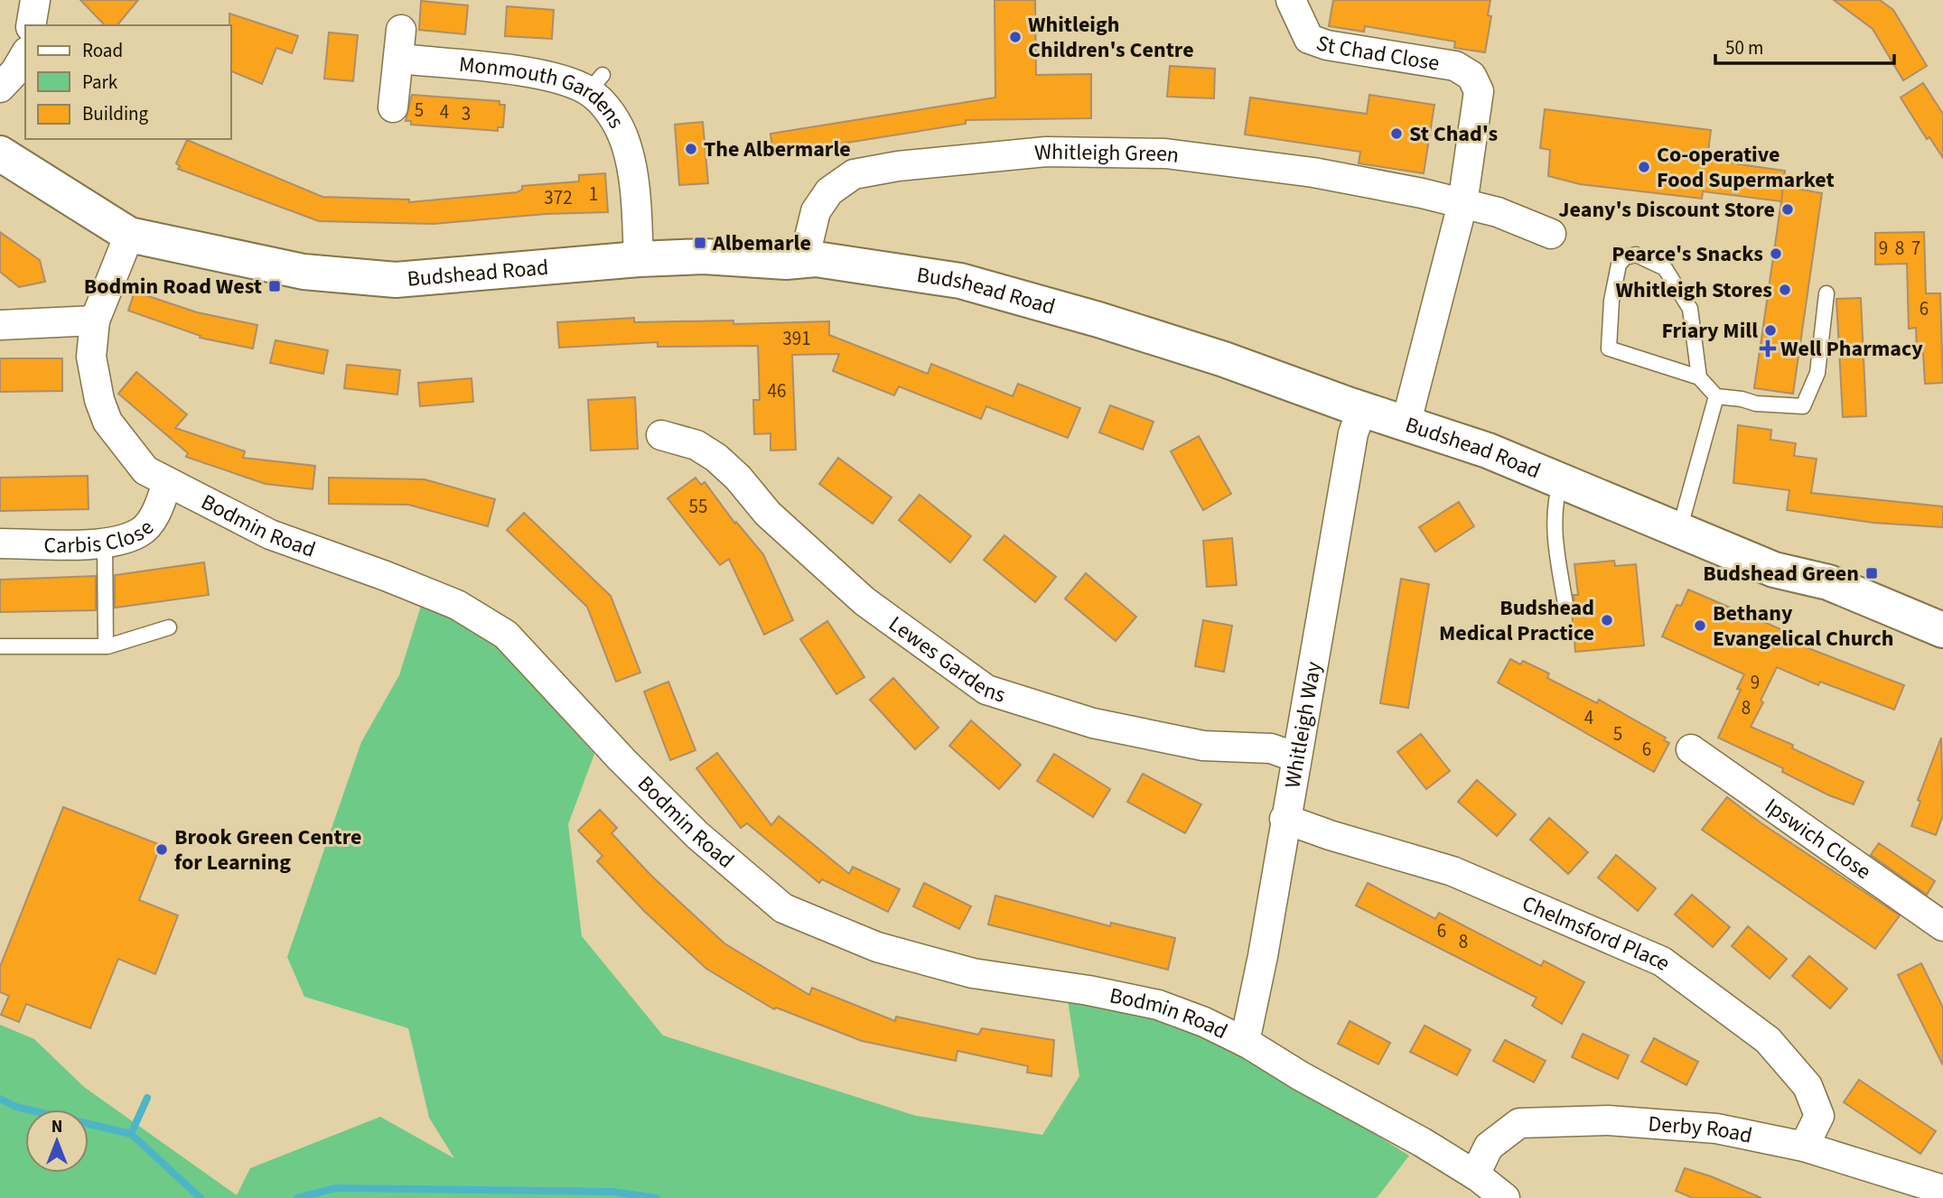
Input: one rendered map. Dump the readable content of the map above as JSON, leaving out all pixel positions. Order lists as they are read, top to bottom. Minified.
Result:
{"streets":{"street":["St Chad Close","Monmouth Gardens","Whitleigh Green","Budshead Road","Bodmin Road","Carbis Close","Lewes Gardens","Whitleigh Way","Ipswich Close","Chelmsford Place","Derby Road"]},"crossings":[["St Chad Close","Whitleigh Green"],["Monmouth Gardens","Budshead Road"],["Whitleigh Green","Budshead Road"],["Budshead Road","Bodmin Road"],["Budshead Road","Whitleigh Way"],["Bodmin Road","Carbis Close"],["Bodmin Road","Whitleigh Way"],["Bodmin Road","Derby Road"],["Lewes Gardens","Whitleigh Way"],["Whitleigh Way","Chelmsford Place"],["Chelmsford Place","Derby Road"]],"places":{"other":["Whitleigh Children's Centre","St Chad's","The Albermarle","Co-operative Food Supermarket","Jeany's Discount Store","Pearce's Snacks","Whitleigh Stores","Friary Mill","Budshead Medical Practice","Bethany Evangelical Church","Brook Green Centre for Learning"],"transit":["Albemarle","Bodmin Road West","Budshead Green"],"health":["Well Pharmacy"]},"house_numbers":["5","4","3","1","372","9","8","7","6","391","46","55","9","8","4","5","6","6","8"],"legend":["Road","Park","Building"],"scale_bar":"50 m","north":"top"}
